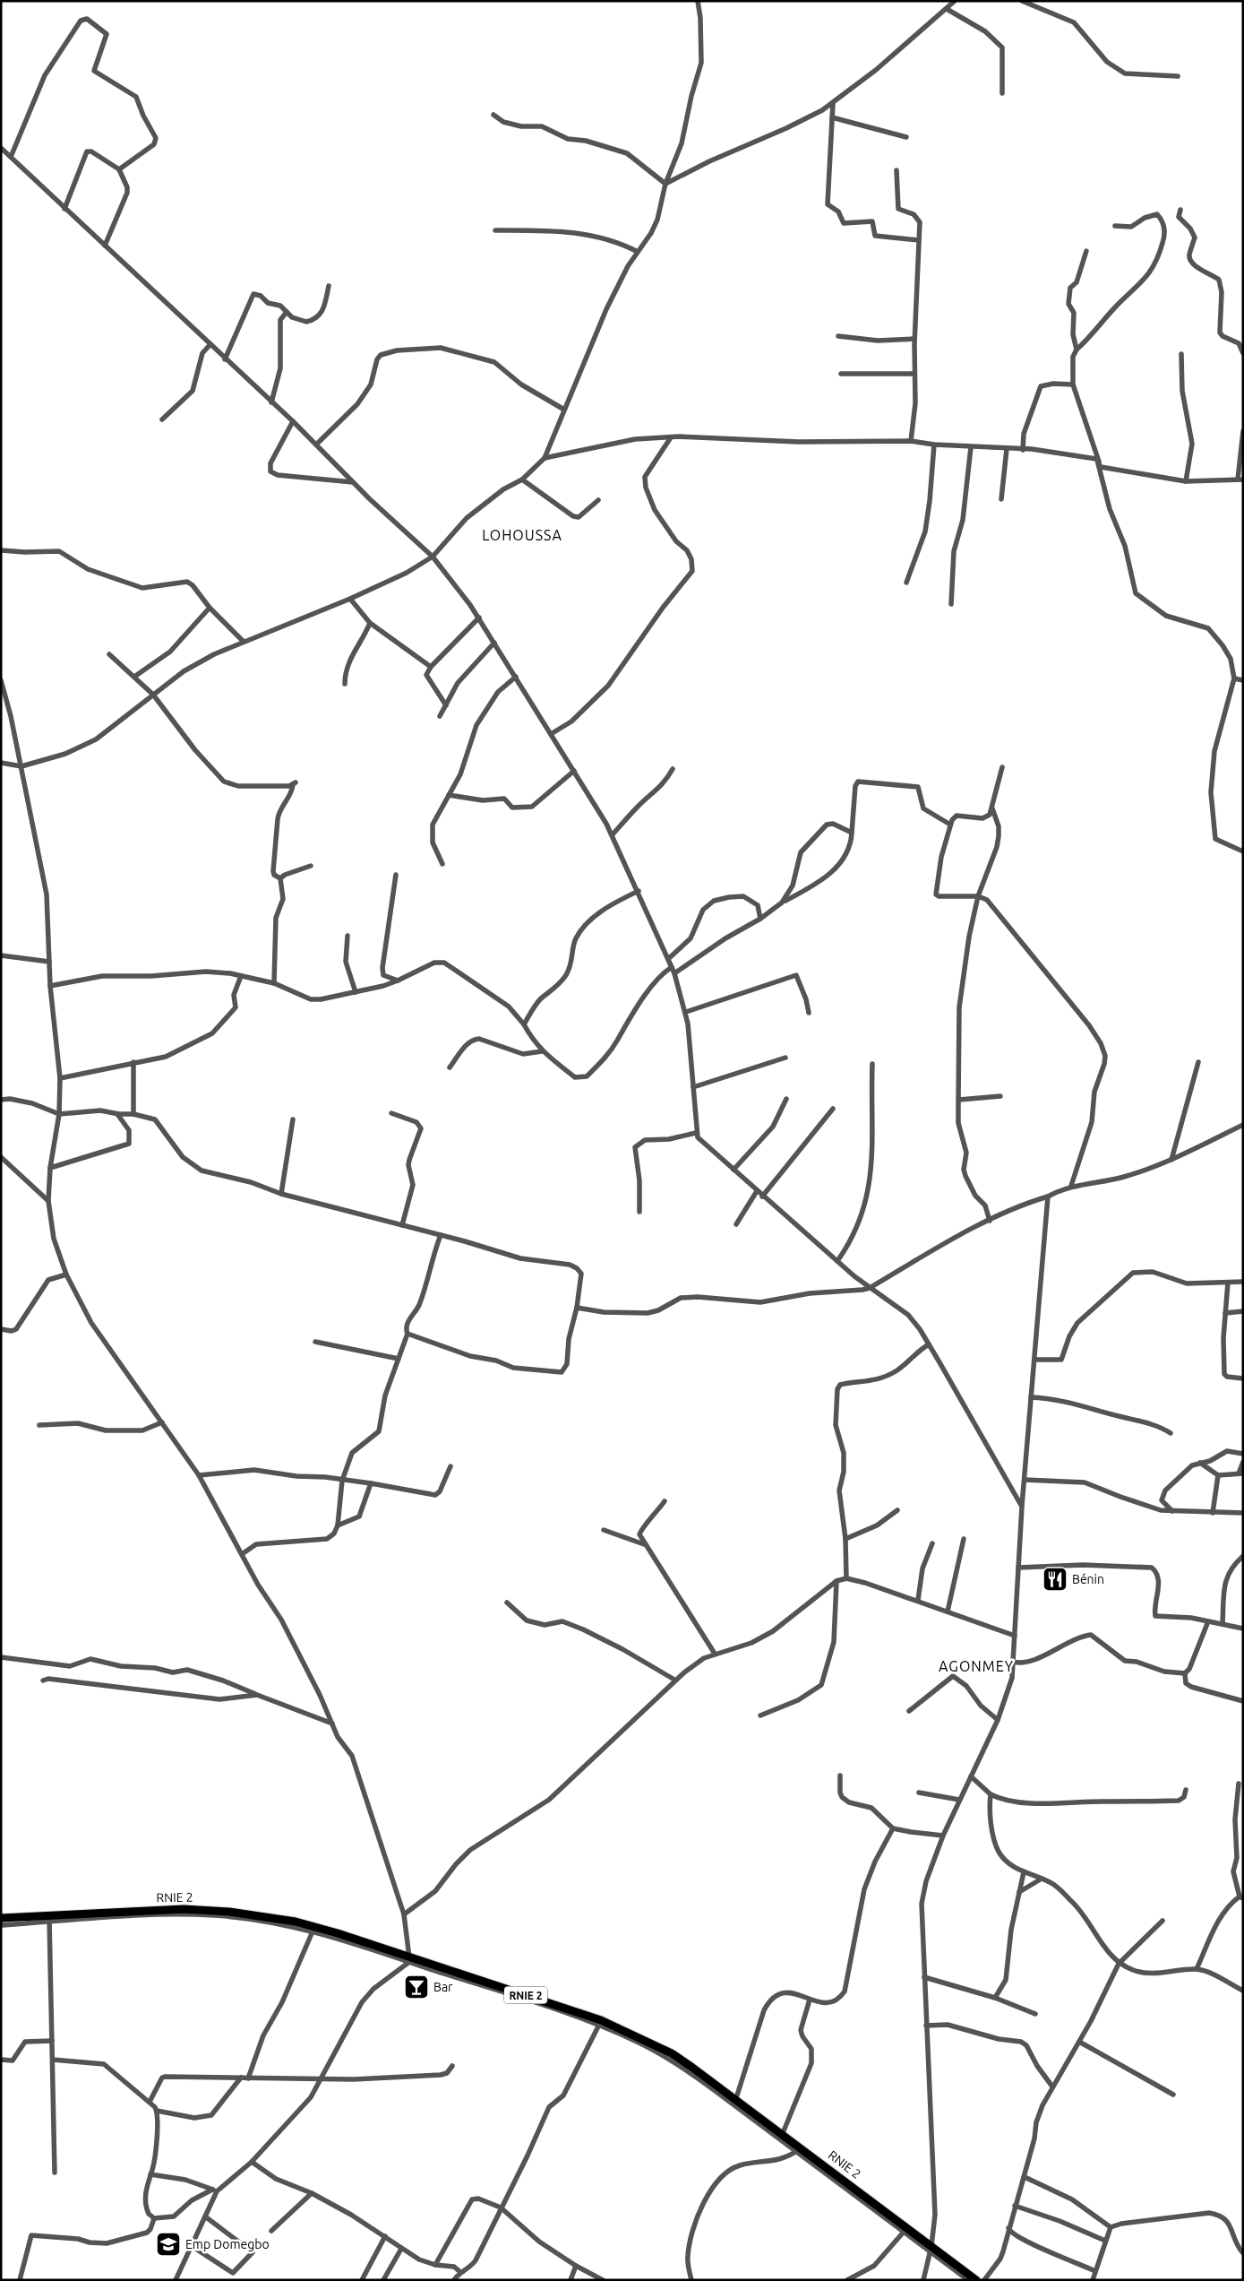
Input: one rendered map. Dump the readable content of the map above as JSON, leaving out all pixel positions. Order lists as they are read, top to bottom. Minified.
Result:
{"streets":{"highway":["RNIE 2"]},"districts":["LOHOUSSA","AGONMEY"],"places":{"restaurant":["Bénin"],"bar":["Bar"],"school or university":["Emp Domegbo"]}}
